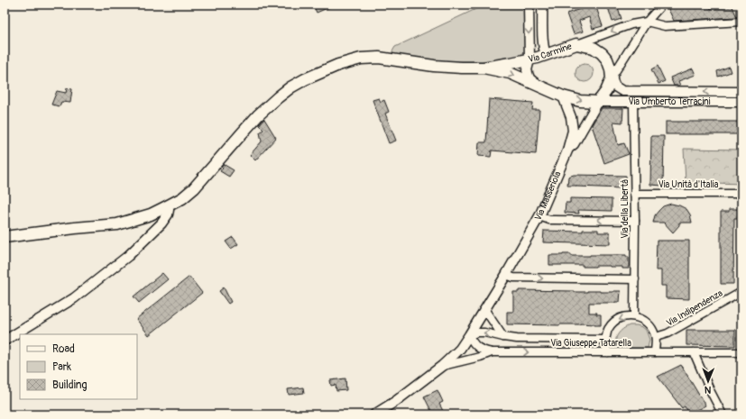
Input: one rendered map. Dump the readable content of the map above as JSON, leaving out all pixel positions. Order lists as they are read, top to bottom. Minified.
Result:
{"streets":{"main road":["Via Carmine","Via Masseriola"],"street":["Via Umberto Terracini","Via Unità d'Italia","Via della Libertà","Via Indipendenza","Via Giuseppe Tatarella"]},"crossings":[["Via Carmine","Via Umberto Terracini"],["Via Carmine","Via Masseriola"],["Via Umberto Terracini","Via Masseriola"],["Via Umberto Terracini","Via della Libertà"],["Via Unità d'Italia","Via della Libertà"],["Via Masseriola","Via Giuseppe Tatarella"],["Via della Libertà","Via Indipendenza"],["Via della Libertà","Via Giuseppe Tatarella"],["Via Indipendenza","Via Giuseppe Tatarella"]],"one_way":["Via Carmine"],"legend":["Road","Park","Building"],"north":"bottom"}
